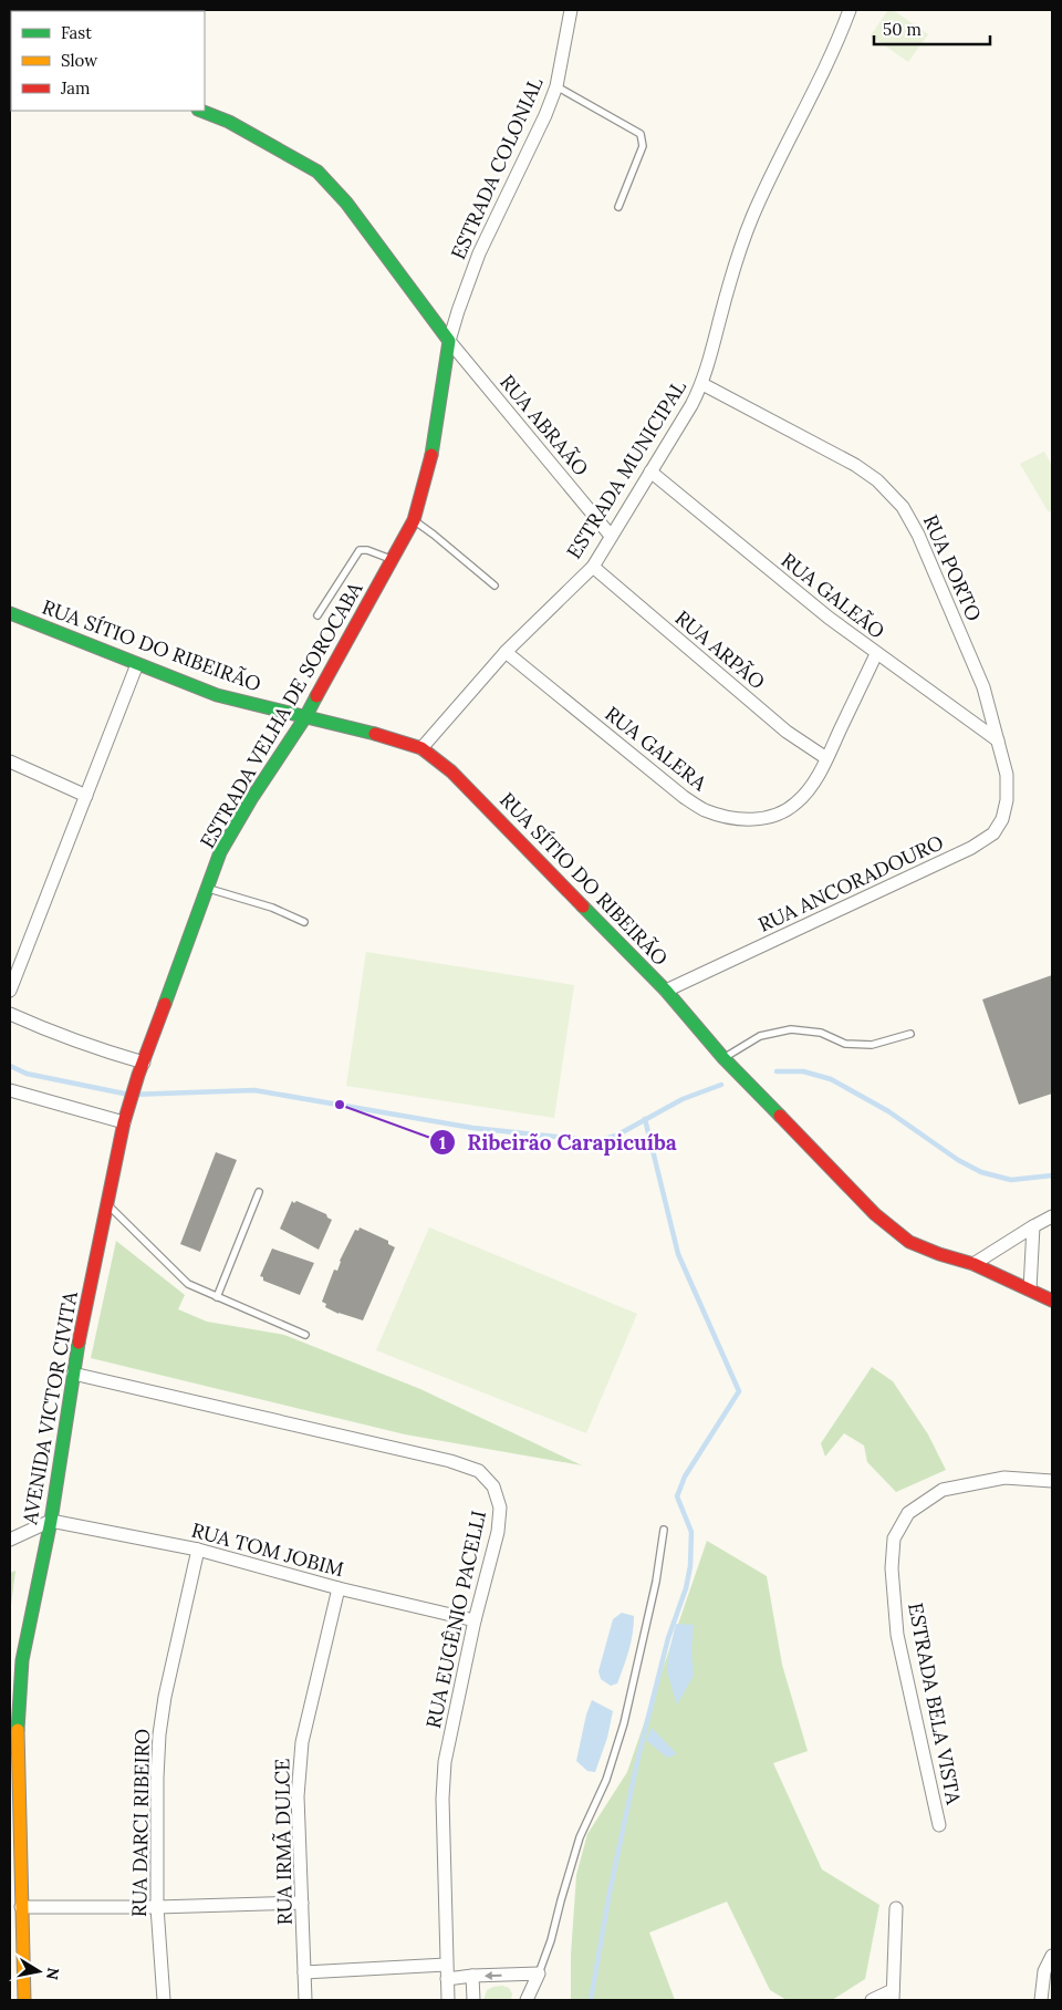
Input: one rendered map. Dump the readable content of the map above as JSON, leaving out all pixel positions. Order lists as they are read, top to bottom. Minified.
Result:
{"streets":{"main road":["RUA SÍTIO DO RIBEIRÃO","ESTRADA VELHA DE SOROCABA","AVENIDA VICTOR CIVITA"],"street":["ESTRADA COLONIAL","RUA ABRAÃO","ESTRADA MUNICIPAL","RUA PORTO","RUA GALEÃO","RUA ARPÃO","RUA GALERA","RUA ANCORADOURO","RUA TOM JOBIM","RUA EUGÊNIO PACELLI","ESTRADA BELA VISTA","RUA DARCI RIBEIRO","RUA IRMÃ DULCE"]},"crossings":[["ESTRADA COLONIAL","RUA ABRAÃO"],["ESTRADA COLONIAL","ESTRADA VELHA DE SOROCABA"],["RUA ABRAÃO","ESTRADA MUNICIPAL"],["RUA ABRAÃO","ESTRADA VELHA DE SOROCABA"],["ESTRADA MUNICIPAL","RUA PORTO"],["ESTRADA MUNICIPAL","RUA GALEÃO"],["ESTRADA MUNICIPAL","RUA SÍTIO DO RIBEIRÃO"],["ESTRADA MUNICIPAL","RUA ARPÃO"],["ESTRADA MUNICIPAL","RUA GALERA"],["RUA PORTO","RUA GALEÃO"],["RUA PORTO","RUA ANCORADOURO"],["RUA GALEÃO","RUA GALERA"],["RUA SÍTIO DO RIBEIRÃO","ESTRADA VELHA DE SOROCABA"],["RUA SÍTIO DO RIBEIRÃO","RUA ANCORADOURO"],["RUA ARPÃO","RUA GALERA"],["ESTRADA VELHA DE SOROCABA","AVENIDA VICTOR CIVITA"],["AVENIDA VICTOR CIVITA","RUA TOM JOBIM"],["AVENIDA VICTOR CIVITA","RUA EUGÊNIO PACELLI"],["RUA TOM JOBIM","RUA EUGÊNIO PACELLI"],["RUA TOM JOBIM","RUA DARCI RIBEIRO"],["RUA TOM JOBIM","RUA IRMÃ DULCE"]],"places":["Ribeirão Carapicuíba"],"legend":["Fast","Slow","Jam"],"scale_bar":"50 m","north":"right"}
